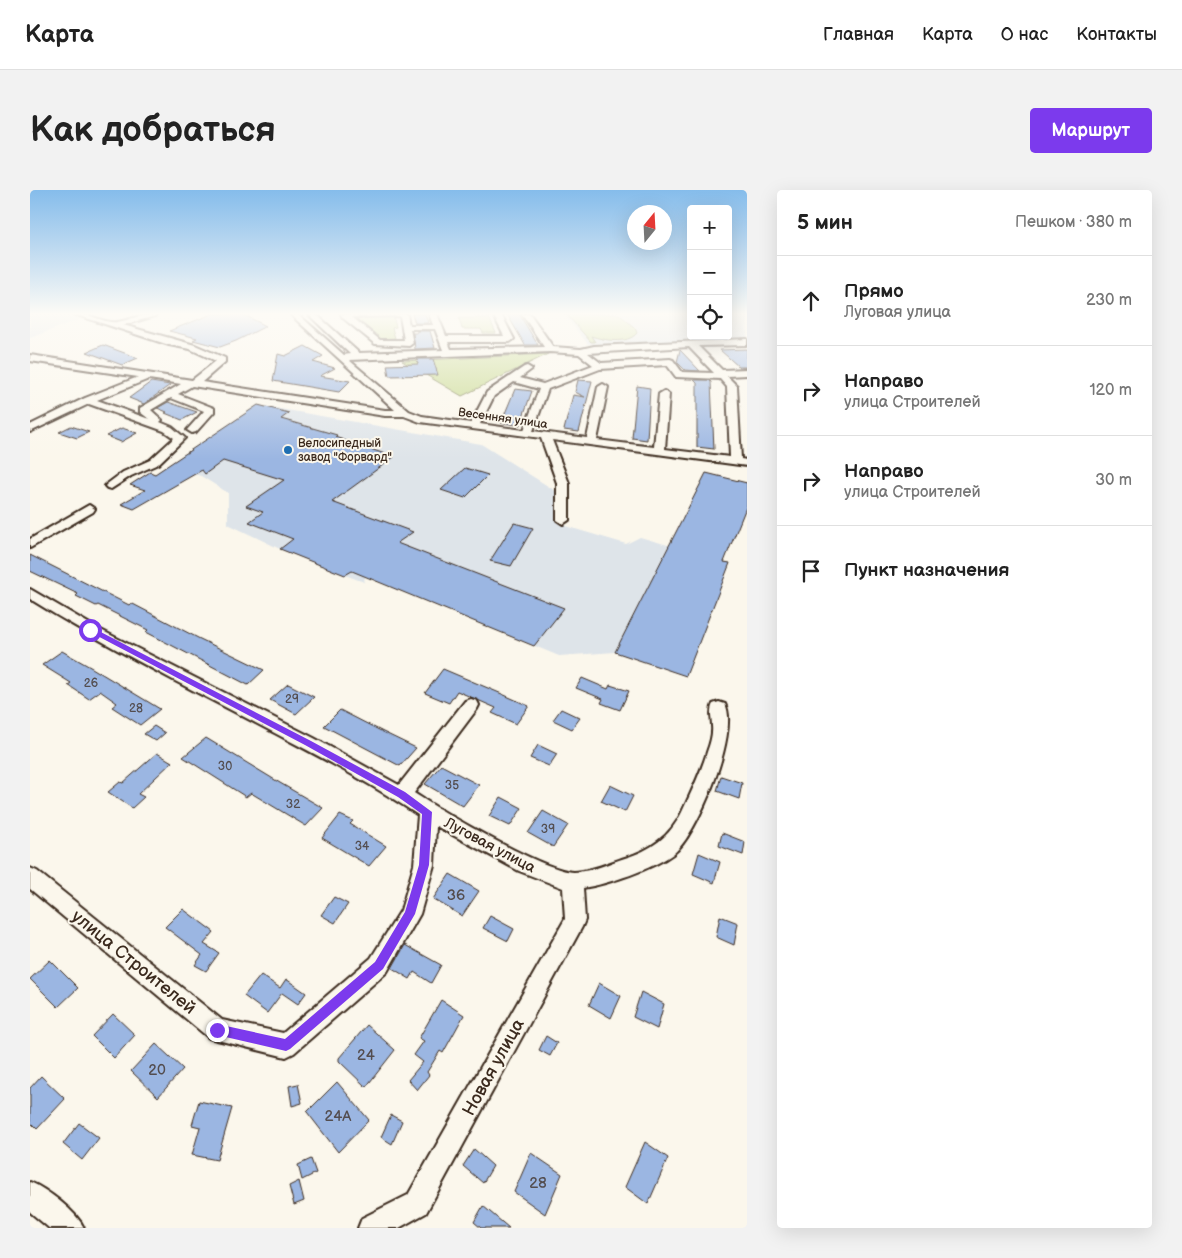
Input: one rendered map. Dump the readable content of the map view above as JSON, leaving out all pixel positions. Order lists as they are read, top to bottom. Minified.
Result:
{"streets":{"street":["Весенняя улица","Луговая улица","улица Строителей","Новая улица"]},"crossings":[["Луговая улица","улица Строителей"],["Луговая улица","Новая улица"]],"places":["Велосипедный завод \"Форвард\""],"house_numbers":["26","29","28","30","35","32","39","34","36","24","20","24А","28"],"north":"top","page":{"header":"Карта","nav":["Главная","Карта","О нас","Контакты"],"buttons":"Маршрут","title":"Как добраться","heading":["5 мин","Пешком · 380 m"],"map_buttons":["+","−"],"list":[["Прямо","Луговая улица","230 m"],["Направо","улица Строителей","120 m"],["Направо","улица Строителей","30 m"],"Пункт назначения"]}}
